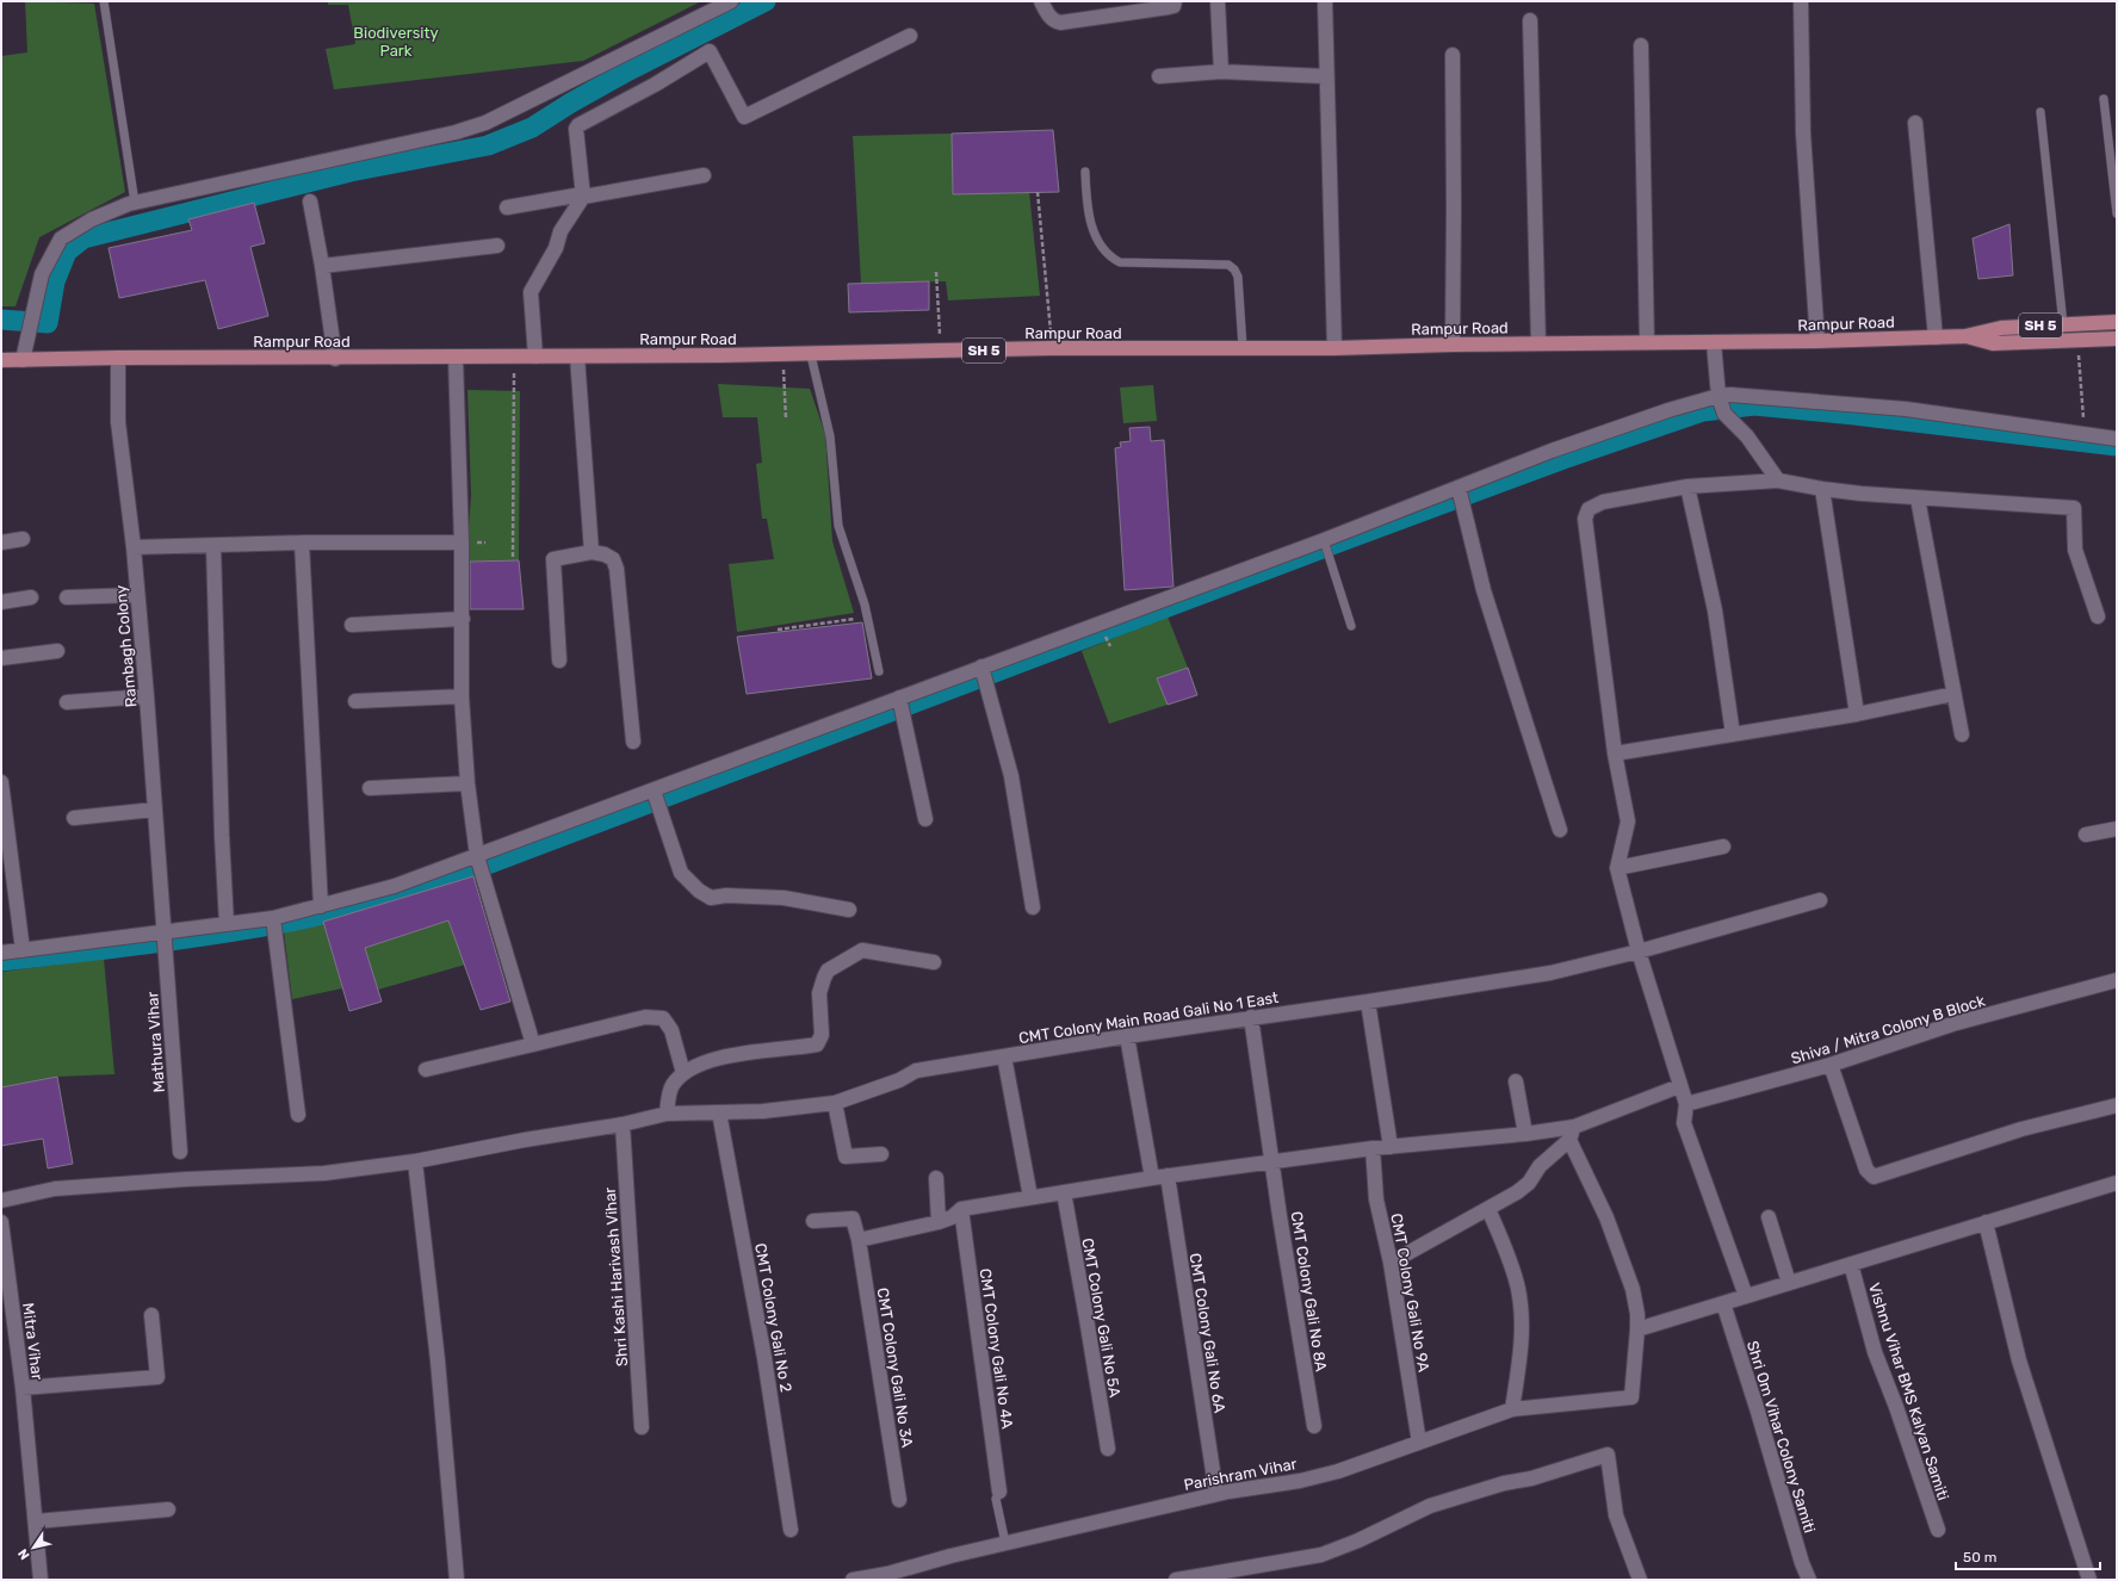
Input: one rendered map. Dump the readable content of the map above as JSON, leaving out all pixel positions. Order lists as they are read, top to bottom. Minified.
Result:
{"streets":{"main road":["Rampur Road","SH 5"],"street":["Rambagh Colony","CMT Colony Main Road Gali No 1 East","Shiva / Mitra Colony B Block","Mathura Vihar","Shri Kashi Harivash Vihar","CMT Colony Gali No 8A","CMT Colony Gali No 9A","CMT Colony Gali No 2","CMT Colony Gali No 5A","CMT Colony Gali No 6A","Mitra Vihar","CMT Colony Gali No 4A","CMT Colony Gali No 3A","Vishnu Vihar BMS Kalyan Samiti","Shri Om Vihar Colony Samiti","Parishram Vihar"]},"crossings":[["Rampur Road","Rambagh Colony"],["Rambagh Colony","Mathura Vihar"],["CMT Colony Main Road Gali No 1 East","Shri Kashi Harivash Vihar"],["CMT Colony Main Road Gali No 1 East","CMT Colony Gali No 8A"],["CMT Colony Main Road Gali No 1 East","CMT Colony Gali No 2"],["CMT Colony Gali No 9A","Parishram Vihar"],["CMT Colony Gali No 6A","Parishram Vihar"]],"parks":["Biodiversity Park"],"scale_bar":"50 m","north":"bottom left"}
